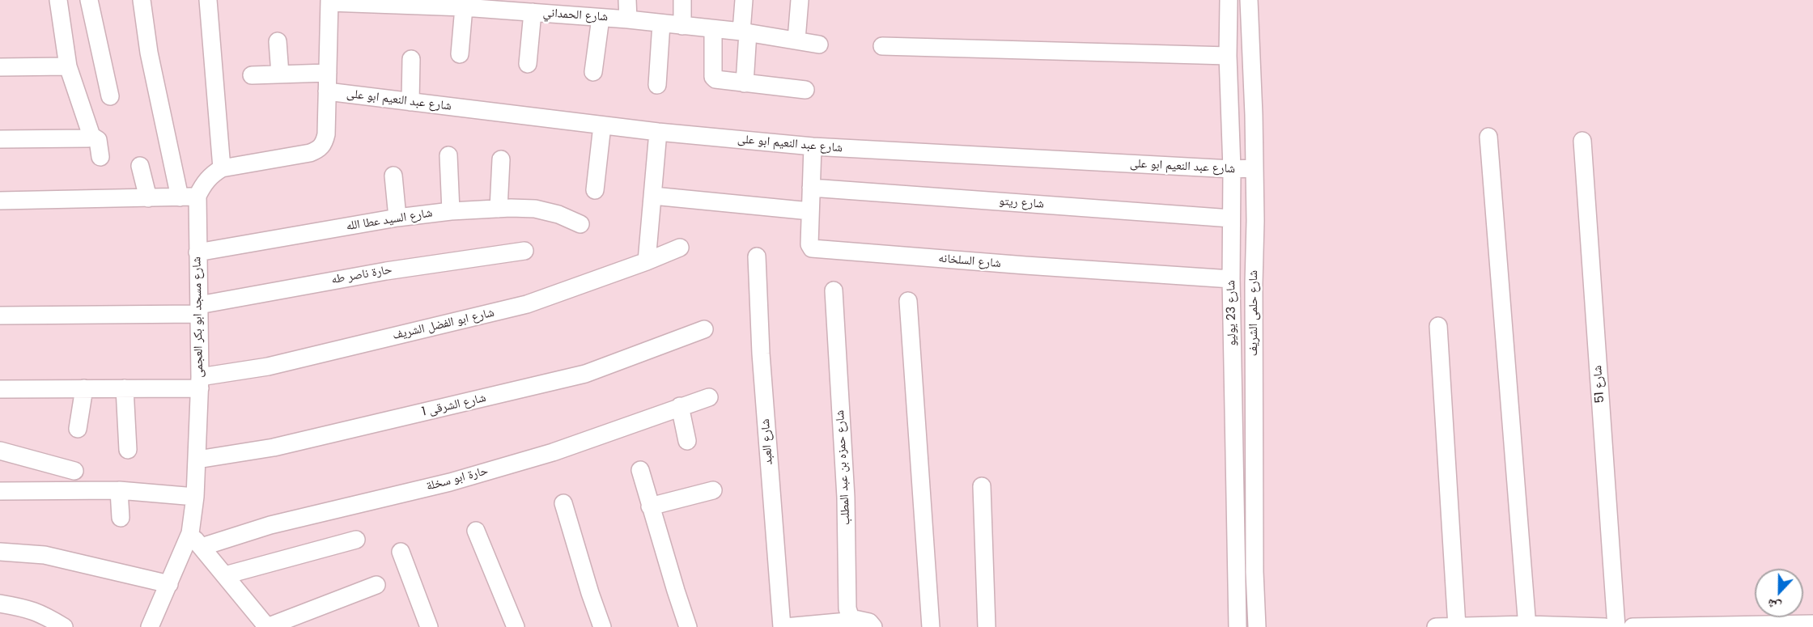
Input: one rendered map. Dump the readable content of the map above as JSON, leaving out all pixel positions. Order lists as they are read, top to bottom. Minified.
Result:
{"streets":{"street":["شارع الحمداني","شارع عبد النعيم ابو على","شارع ريتو","شارع السيد عطا الله","شارع السلخانه","حارة ناصر طه","شارع 23 يوليو","شارع حلمى الشريف","شارع مسجد ابو بكر العجمى","شارع ابو الفضل الشريف","شارع 51","شارع الشرقى 1","شارع العبد","شارع حمزه بن عبد المطلب","حارة ابو سخلة"]},"crossings":[["شارع عبد النعيم ابو على","شارع السلخانه"],["شارع عبد النعيم ابو على","شارع 23 يوليو"],["شارع عبد النعيم ابو على","شارع حلمى الشريف"],["شارع ريتو","شارع السلخانه"],["شارع ريتو","شارع 23 يوليو"],["شارع السيد عطا الله","شارع مسجد ابو بكر العجمى"],["شارع السلخانه","شارع 23 يوليو"],["حارة ناصر طه","شارع مسجد ابو بكر العجمى"],["شارع مسجد ابو بكر العجمى","شارع ابو الفضل الشريف"],["شارع مسجد ابو بكر العجمى","شارع الشرقى 1"],["شارع مسجد ابو بكر العجمى","حارة ابو سخلة"]],"north":"bottom"}
